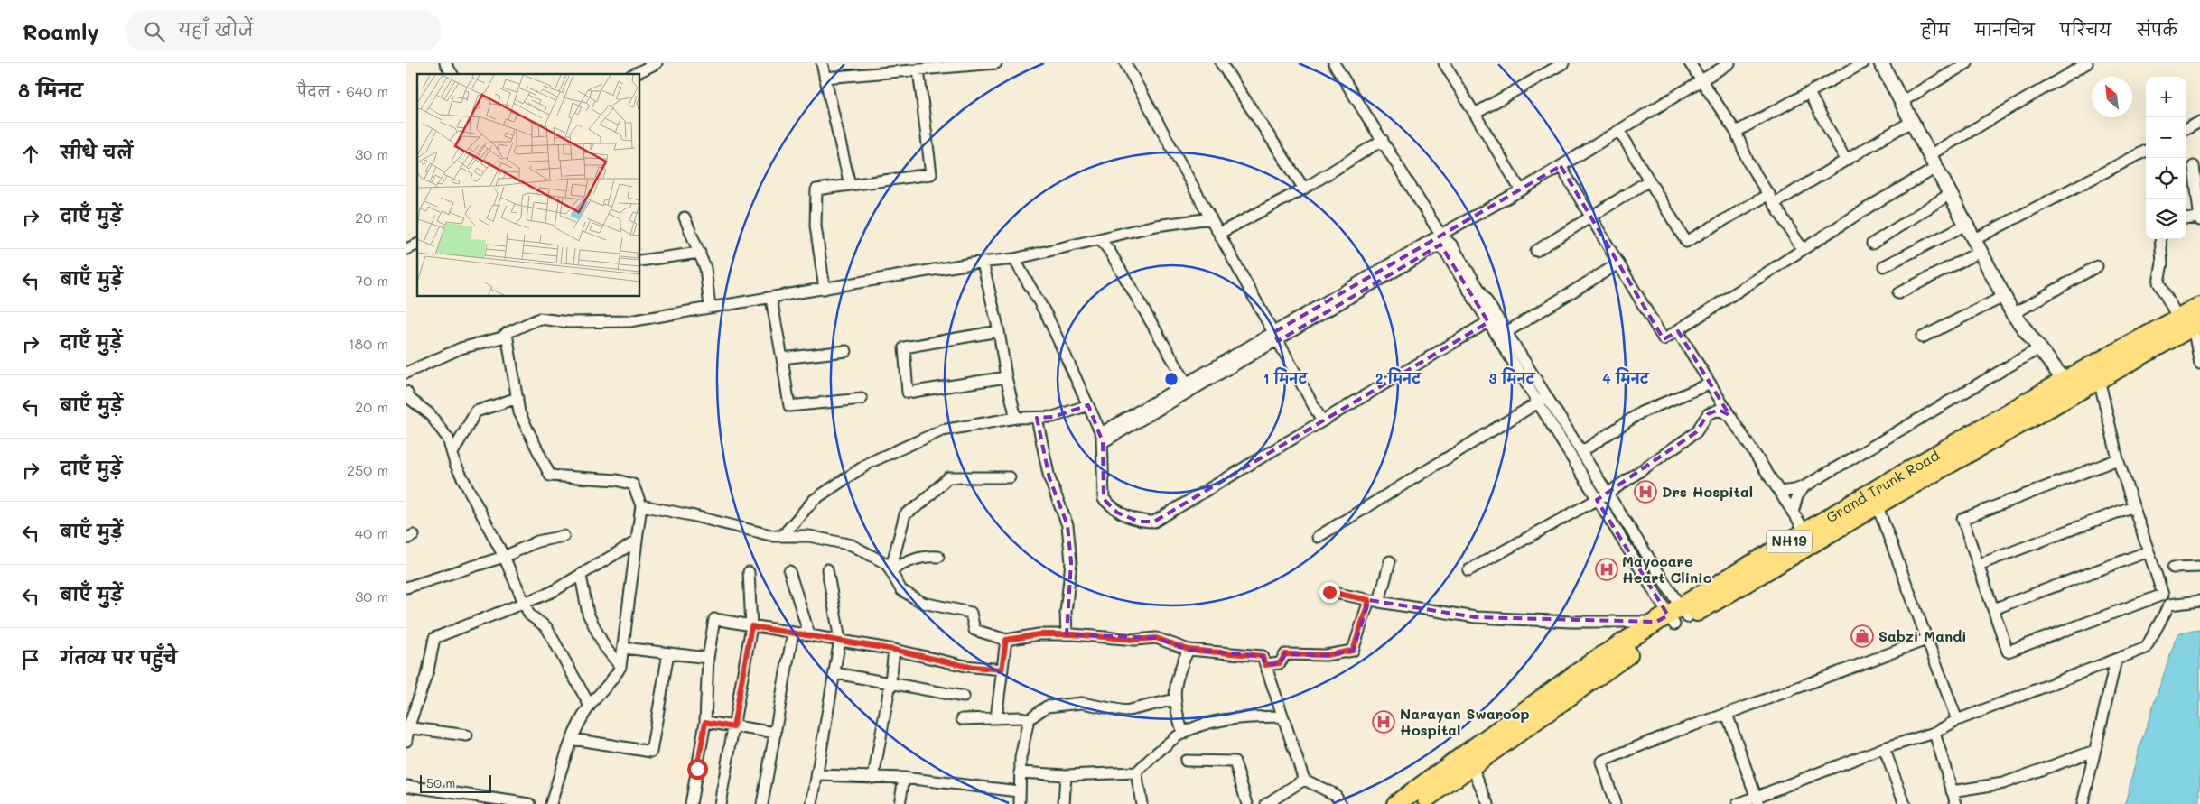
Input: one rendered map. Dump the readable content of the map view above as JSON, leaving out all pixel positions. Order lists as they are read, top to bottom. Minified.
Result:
{"streets":{"highway":["Grand Trunk Road","NH19"]},"places":{"hospital":["Drs Hospital","Mayocare Heart Clinic","Narayan Swaroop Hospital"],"shop":["Sabzi Mandi"]},"scale_bar":"50 m","north":"top left","page":{"header":"Roamly","search":"यहाँ खोजें","nav":["होम","मानचित्र","परिचय","संपर्क"],"heading":["8 मिनट","पैदल · 640 m"],"map_buttons":["+","−"],"list":[["सीधे चलें","30 m"],["दाएँ मुड़ें","20 m"],["बाएँ मुड़ें","70 m"],["दाएँ मुड़ें","180 m"],["बाएँ मुड़ें","20 m"],["दाएँ मुड़ें","250 m"],["बाएँ मुड़ें","40 m"],["बाएँ मुड़ें","30 m"],"गंतव्य पर पहुँचे"],"scale":"50 m"},"rings":["1 मिनट","2 मिनट","3 मिनट","4 मिनट"]}
